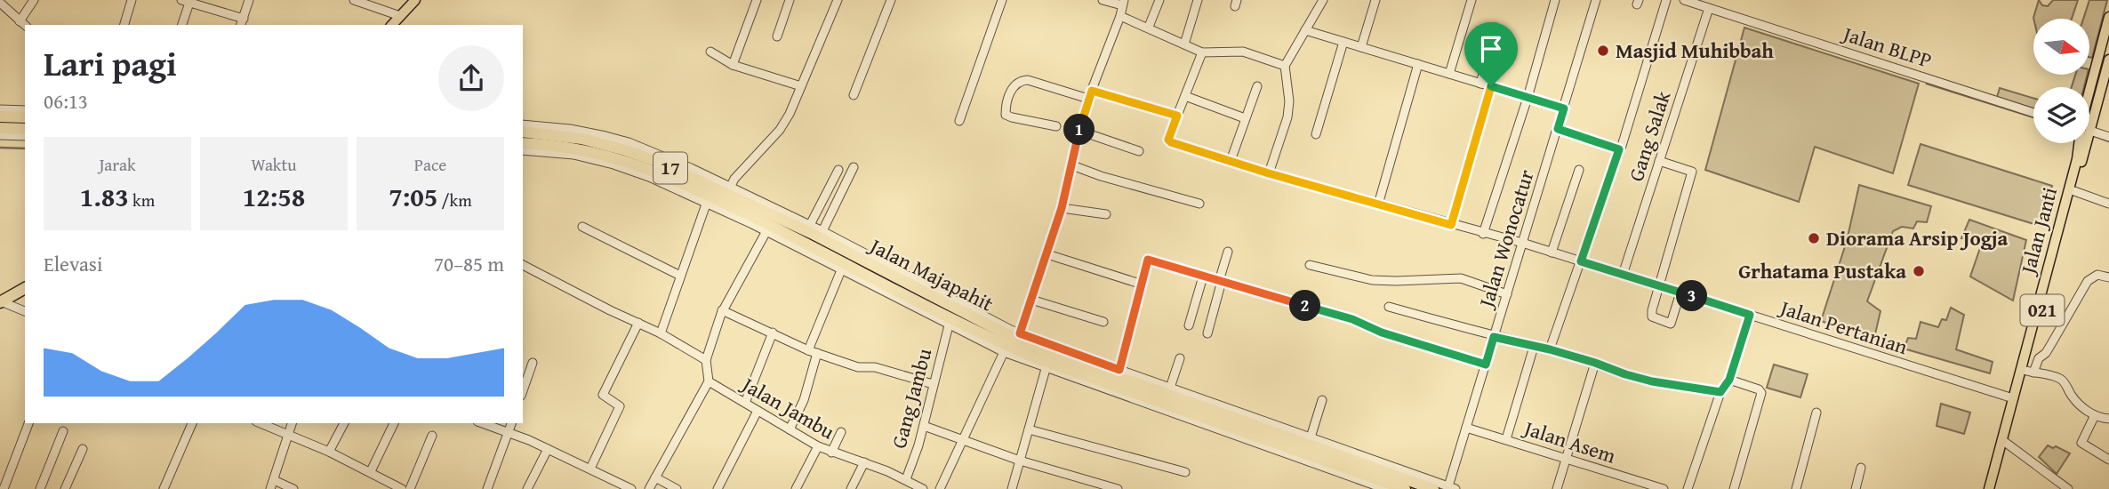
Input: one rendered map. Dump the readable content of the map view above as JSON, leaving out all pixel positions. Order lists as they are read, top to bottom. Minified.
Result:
{"streets":{"highway":["17","Jalan Majapahit"],"main road":["Jalan Janti","021"],"street":["Jalan BLPP","Gang Salak","Jalan Wonocatur","Jalan Pertanian","Gang Jambu","Jalan Jambu","Jalan Asem"]},"crossings":[["Jalan BLPP","Gang Salak"],["Gang Salak","Jalan Pertanian"],["Jalan Janti","Jalan Pertanian"],["Jalan Wonocatur","Jalan Pertanian"],["Jalan Wonocatur","Jalan Asem"],["Gang Jambu","Jalan Jambu"]],"places":["Masjid Muhibbah","Diorama Arsip Jogja","Grhatama Pustaka"],"north":"right","page":{"heading":["Lari pagi","06:13"],"pins":["1","3","2"],"stats":[["Jarak","1.83 km"],["Waktu","12:58"],["Pace","7:05 /km"]],"chart":["Elevasi","70–85 m"]}}
